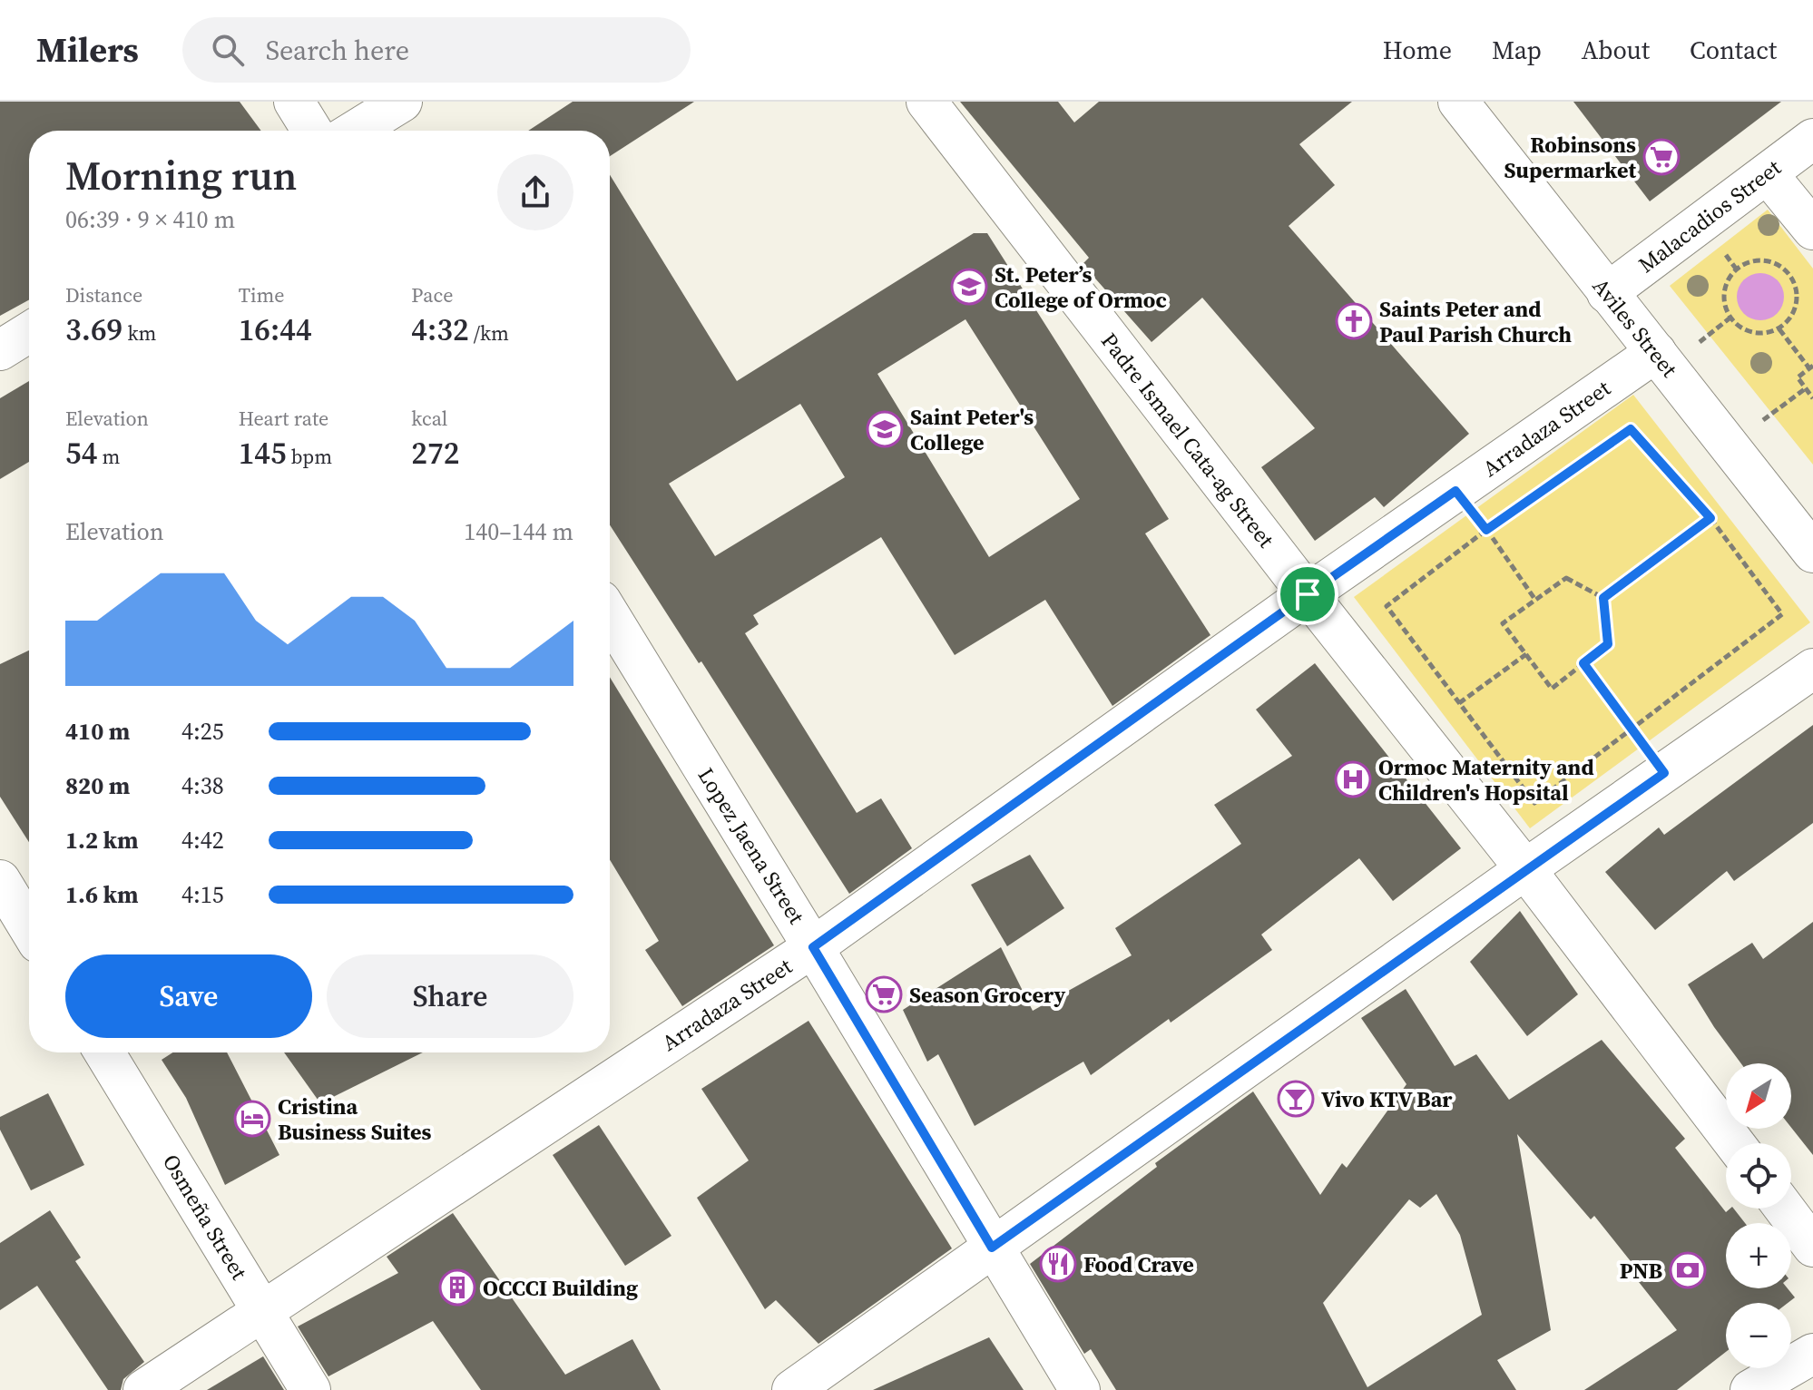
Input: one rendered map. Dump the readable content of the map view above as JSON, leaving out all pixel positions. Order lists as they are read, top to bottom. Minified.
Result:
{"streets":{"main road":["Malacadios Street","Aviles Street","Arradaza Street","Padre Ismael Cata-ag Street","Lopez Jaena Street","Osmeña Street"]},"crossings":[["Malacadios Street","Aviles Street"],["Aviles Street","Arradaza Street"],["Arradaza Street","Padre Ismael Cata-ag Street"],["Arradaza Street","Lopez Jaena Street"],["Arradaza Street","Osmeña Street"]],"places":{"supermarket":["Robinsons Supermarket","Season Grocery"],"school or university":["St. Peter’s College of Ormoc","Saint Peter's College"],"church":["Saints Peter and Paul Parish Church"],"hospital":["Ormoc Maternity and Children's Hopsital"],"bar":["Vivo KTV Bar"],"hotel":["Cristina Business Suites"],"restaurant":["Food Crave"],"bank":["PNB"],"building":["OCCCI Building"]},"north":"bottom left","page":{"header":"Milers","search":"Search here","nav":["Home","Map","About","Contact"],"heading":["Morning run","06:39 · 9 × 410 m"],"stats":[["Distance","3.69 km"],["Time","16:44"],["Pace","4:32 /km"],["Elevation","54 m"],["Heart rate","145 bpm"],["kcal","272"]],"chart":["Elevation","140–144 m"],"list":[{"name":"410 m","note":"4:25"},{"name":"820 m","note":"4:38"},{"name":"1.2 km","note":"4:42"},{"name":"1.6 km","note":"4:15"}],"buttons":["Save","Share"],"map_buttons":["+","−"]}}
